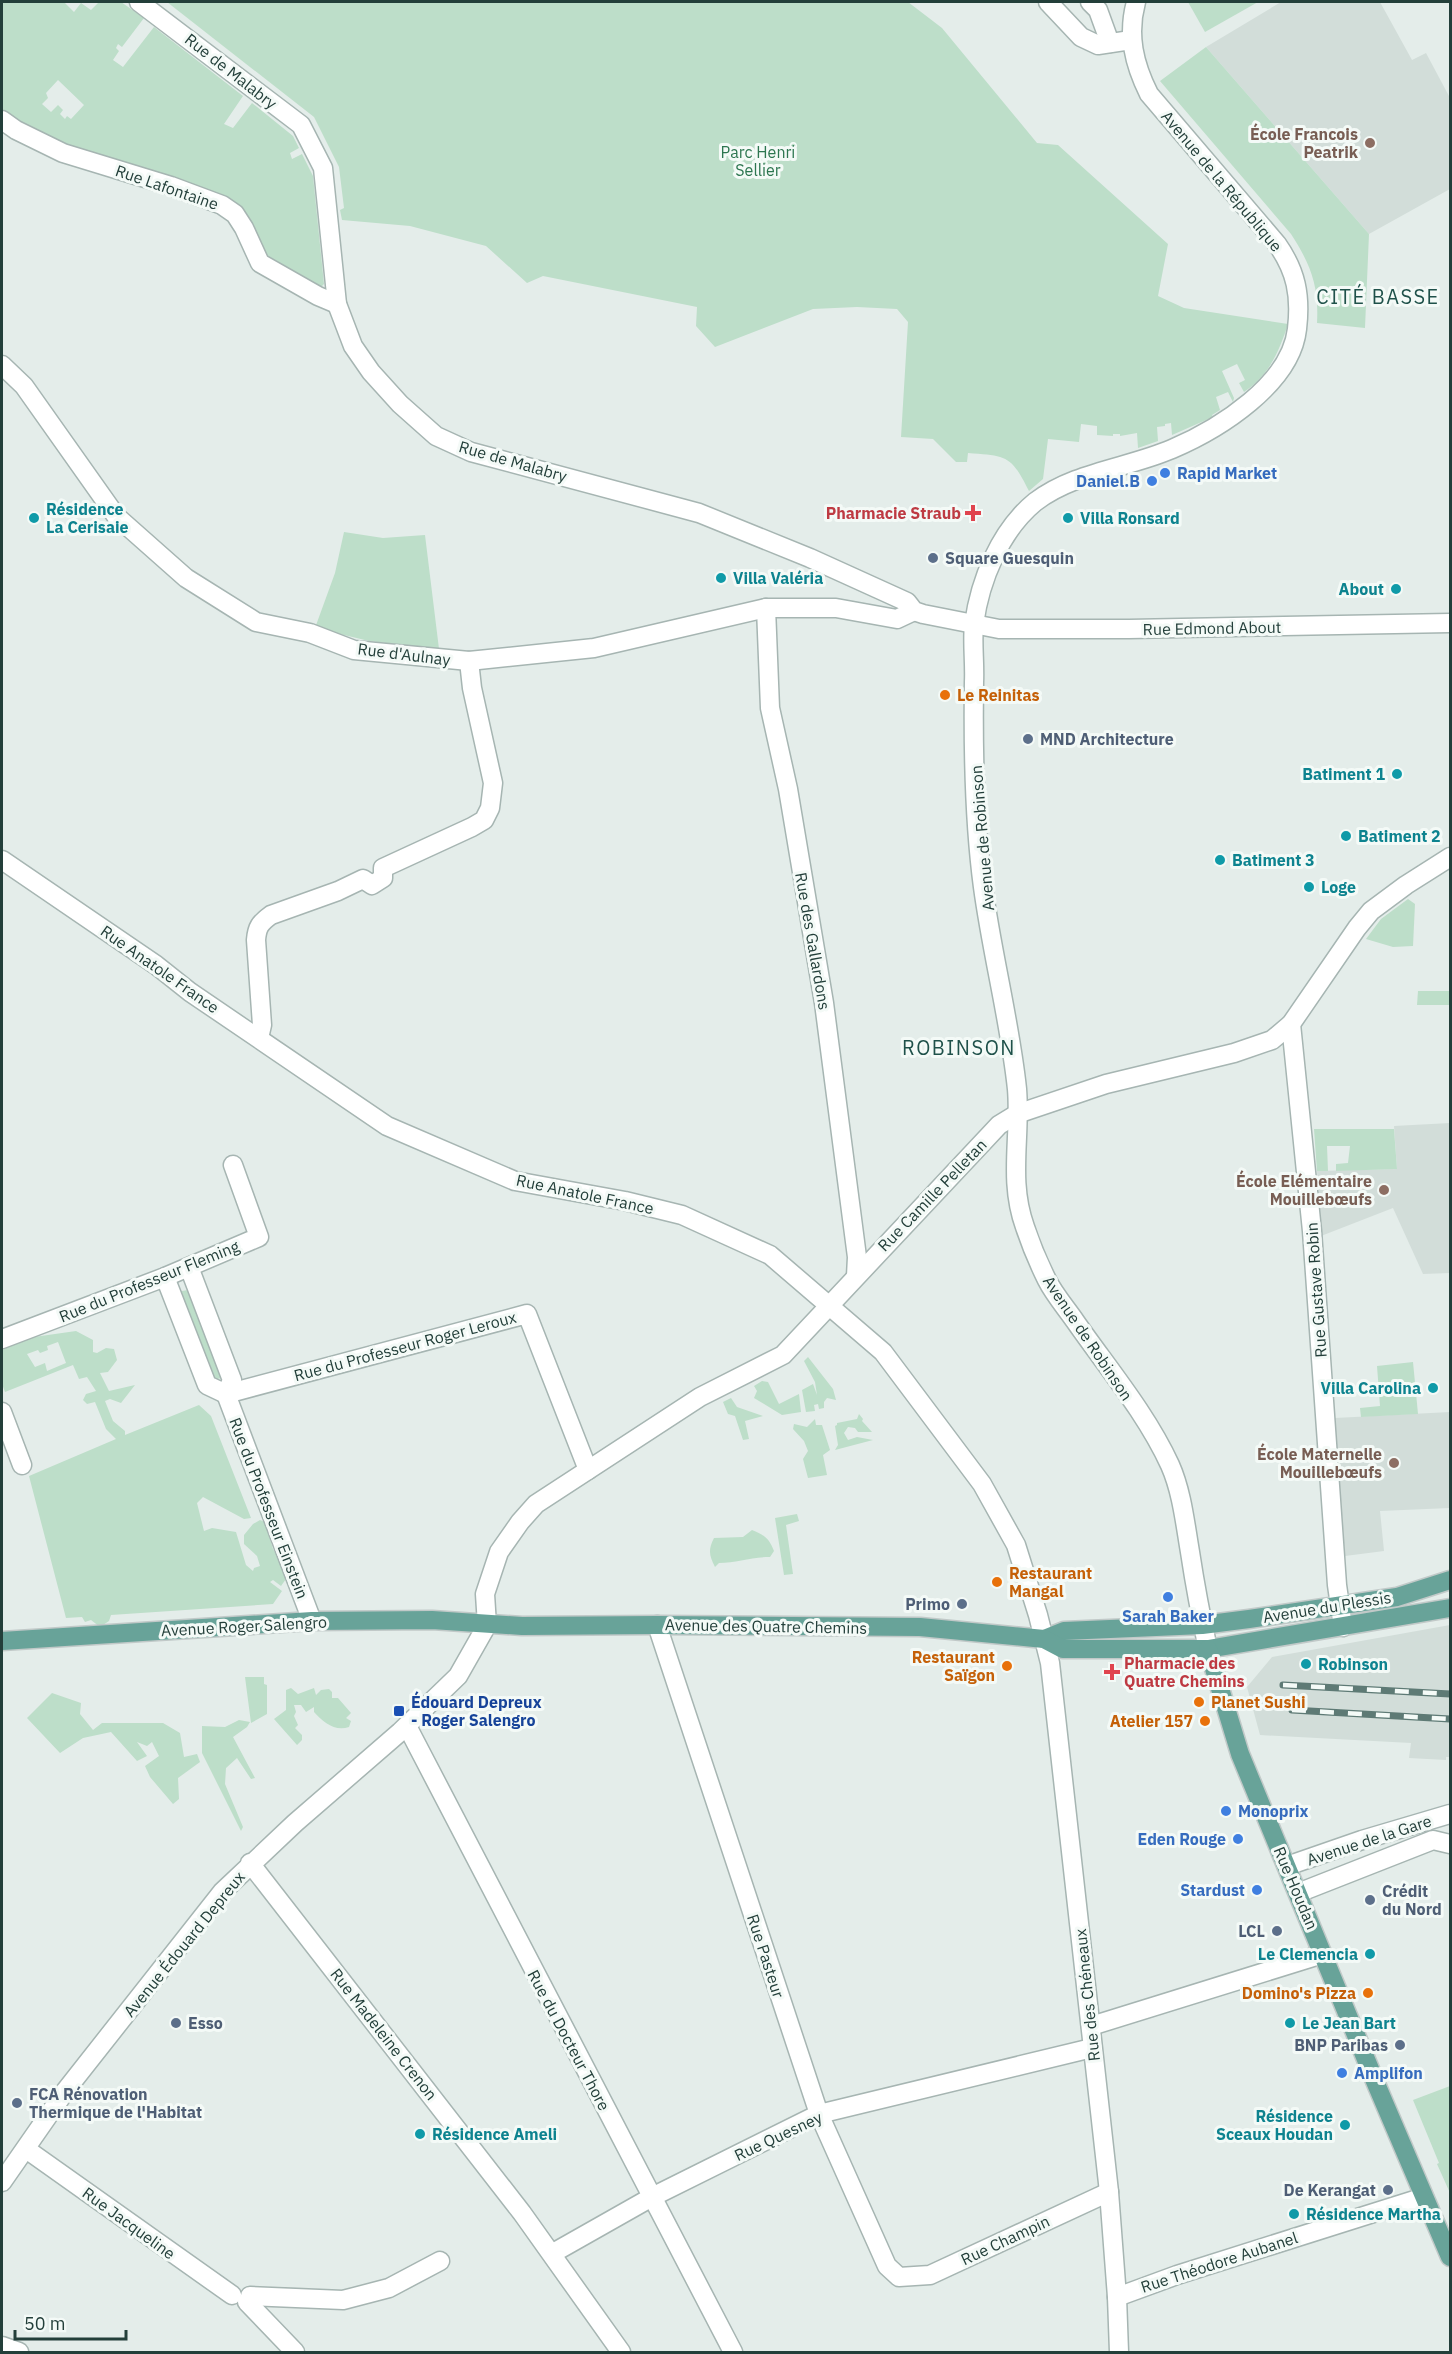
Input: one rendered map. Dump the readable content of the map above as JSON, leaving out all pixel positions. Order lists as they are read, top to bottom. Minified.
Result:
{"streets":{"main road":["Avenue du Plessis","Avenue Roger Salengro","Avenue des Quatre Chemins","Rue Houdan"],"street":["Rue de Malabry","Avenue de la République","Rue Lafontaine","Rue Edmond About","Rue d'Aulnay","Avenue de Robinson","Rue des Gallardons","Rue Anatole France","Rue Camille Pelletan","Rue du Professeur Fleming","Rue Gustave Robin","Rue du Professeur Roger Leroux","Rue du Professeur Einstein","Avenue de la Gare","Avenue Édouard Depreux","Rue Pasteur","Rue des Chéneaux","Rue Madeleine Crenon","Rue du Docteur Thore","Rue Quesney","Rue Jacqueline","Rue Champin","Rue Théodore Aubanel"]},"crossings":[["Rue de Malabry","Avenue de la République"],["Rue de Malabry","Rue Lafontaine"],["Rue de Malabry","Rue Edmond About"],["Rue de Malabry","Rue d'Aulnay"],["Rue de Malabry","Avenue de Robinson"],["Avenue de la République","Rue Edmond About"],["Avenue de la République","Avenue de Robinson"],["Rue Edmond About","Avenue de Robinson"],["Rue d'Aulnay","Rue des Gallardons"],["Avenue de Robinson","Rue Camille Pelletan"],["Avenue de Robinson","Avenue du Plessis"],["Avenue de Robinson","Avenue des Quatre Chemins"],["Avenue de Robinson","Rue Houdan"],["Rue des Gallardons","Rue Camille Pelletan"],["Rue Anatole France","Rue Camille Pelletan"],["Rue Anatole France","Avenue des Quatre Chemins"],["Rue Anatole France","Rue des Chéneaux"],["Rue Camille Pelletan","Rue Gustave Robin"],["Rue Camille Pelletan","Rue du Professeur Roger Leroux"],["Rue Camille Pelletan","Avenue Roger Salengro"],["Rue Camille Pelletan","Avenue des Quatre Chemins"],["Rue Camille Pelletan","Avenue Édouard Depreux"],["Rue du Professeur Fleming","Rue du Professeur Einstein"],["Rue Gustave Robin","Avenue du Plessis"],["Rue du Professeur Roger Leroux","Rue du Professeur Einstein"],["Rue du Professeur Einstein","Avenue Roger Salengro"],["Avenue du Plessis","Avenue des Quatre Chemins"],["Avenue du Plessis","Rue Houdan"],["Avenue Roger Salengro","Avenue des Quatre Chemins"],["Avenue Roger Salengro","Avenue Édouard Depreux"],["Avenue des Quatre Chemins","Rue Houdan"],["Avenue des Quatre Chemins","Avenue Édouard Depreux"],["Avenue des Quatre Chemins","Rue Pasteur"],["Avenue des Quatre Chemins","Rue des Chéneaux"],["Avenue de la Gare","Rue Houdan"],["Rue Houdan","Rue Théodore Aubanel"],["Avenue Édouard Depreux","Rue Madeleine Crenon"],["Avenue Édouard Depreux","Rue du Docteur Thore"],["Avenue Édouard Depreux","Rue Jacqueline"],["Rue Pasteur","Rue Quesney"],["Rue Pasteur","Rue Champin"],["Rue des Chéneaux","Rue Quesney"],["Rue des Chéneaux","Rue Champin"],["Rue des Chéneaux","Rue Théodore Aubanel"],["Rue Madeleine Crenon","Rue Quesney"],["Rue du Docteur Thore","Rue Quesney"]],"districts":["CITÉ BASSE","ROBINSON"],"parks":["Parc Henri Sellier"],"places":{"other":["École Francois Peatrik","Rapid Market","Daniel.B","Résidence La Cerisaie","Villa Ronsard","Square Guesquin","Villa Valéria","About","Le Reinitas","MND Architecture","Batiment 1","Batiment 2","Batiment 3","Loge","École Elémentaire Mouillebœufs","Villa Carolina","École Maternelle Mouillebœufs","Restaurant Mangal","Sarah Baker","Primo","Robinson","Restaurant Saïgon","Planet Sushi","Atelier 157","Monoprix","Eden Rouge","Stardust","Crédit du Nord","LCL","Le Clemencia","Domino's Pizza","Esso","Le Jean Bart","BNP Paribas","Amplifon","FCA Rénovation Thermique de l'Habitat","Résidence Sceaux Houdan","Résidence Ameli","De Kerangat","Résidence Martha"],"health":["Pharmacie Straub","Pharmacie des Quatre Chemins"],"transit":["Édouard Depreux - Roger Salengro"]},"scale_bar":"50 m"}
